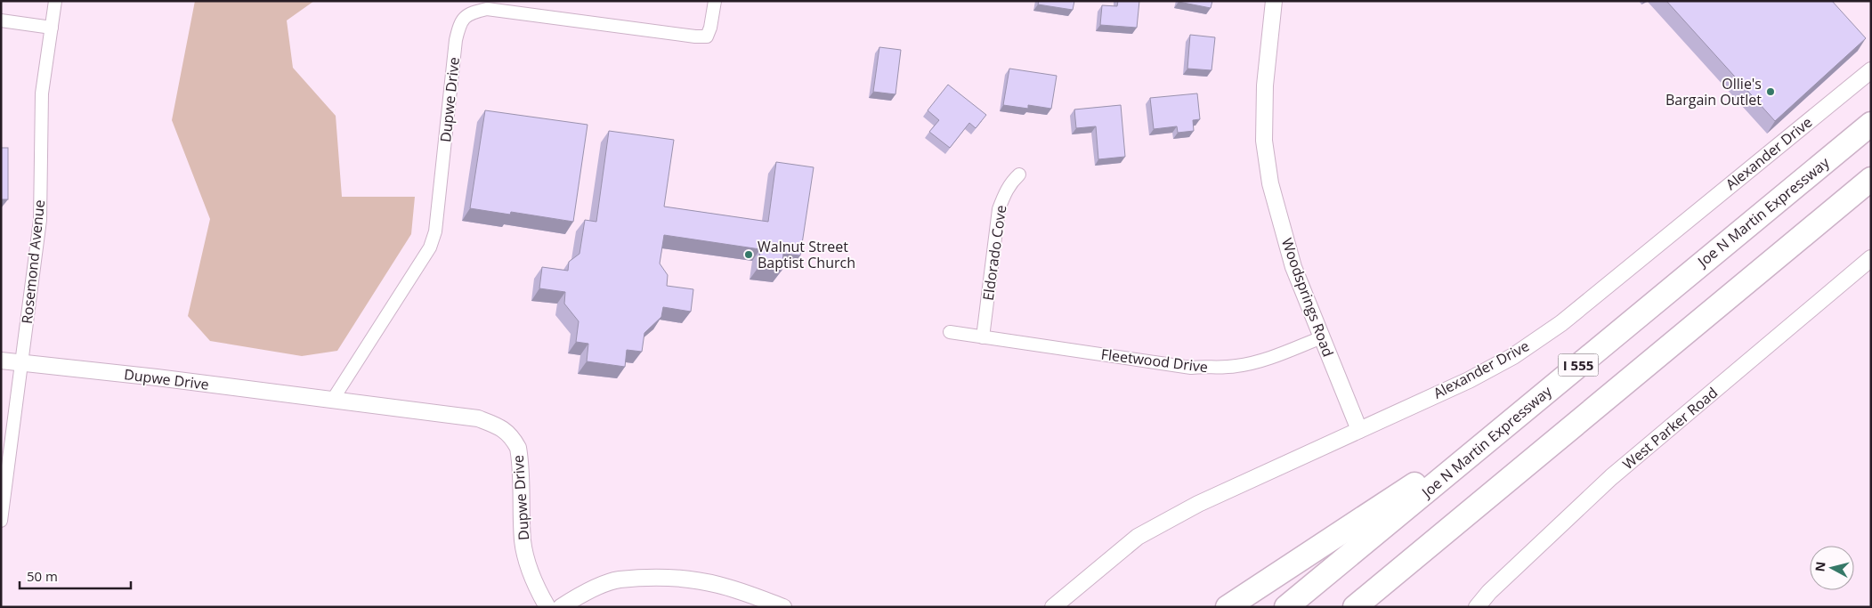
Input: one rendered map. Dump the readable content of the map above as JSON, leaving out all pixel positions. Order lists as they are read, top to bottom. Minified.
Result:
{"streets":{"highway":["Joe N Martin Expressway","I 555"],"street":["Dupwe Drive","Alexander Drive","Eldorado Cove","Rosemond Avenue","Woodsprings Road","Fleetwood Drive","West Parker Road"]},"crossings":[["Dupwe Drive","Rosemond Avenue"],["Alexander Drive","Woodsprings Road"],["Eldorado Cove","Fleetwood Drive"],["Woodsprings Road","Fleetwood Drive"]],"places":["Ollie's Bargain Outlet","Walnut Street Baptist Church"],"scale_bar":"50 m","north":"left"}
